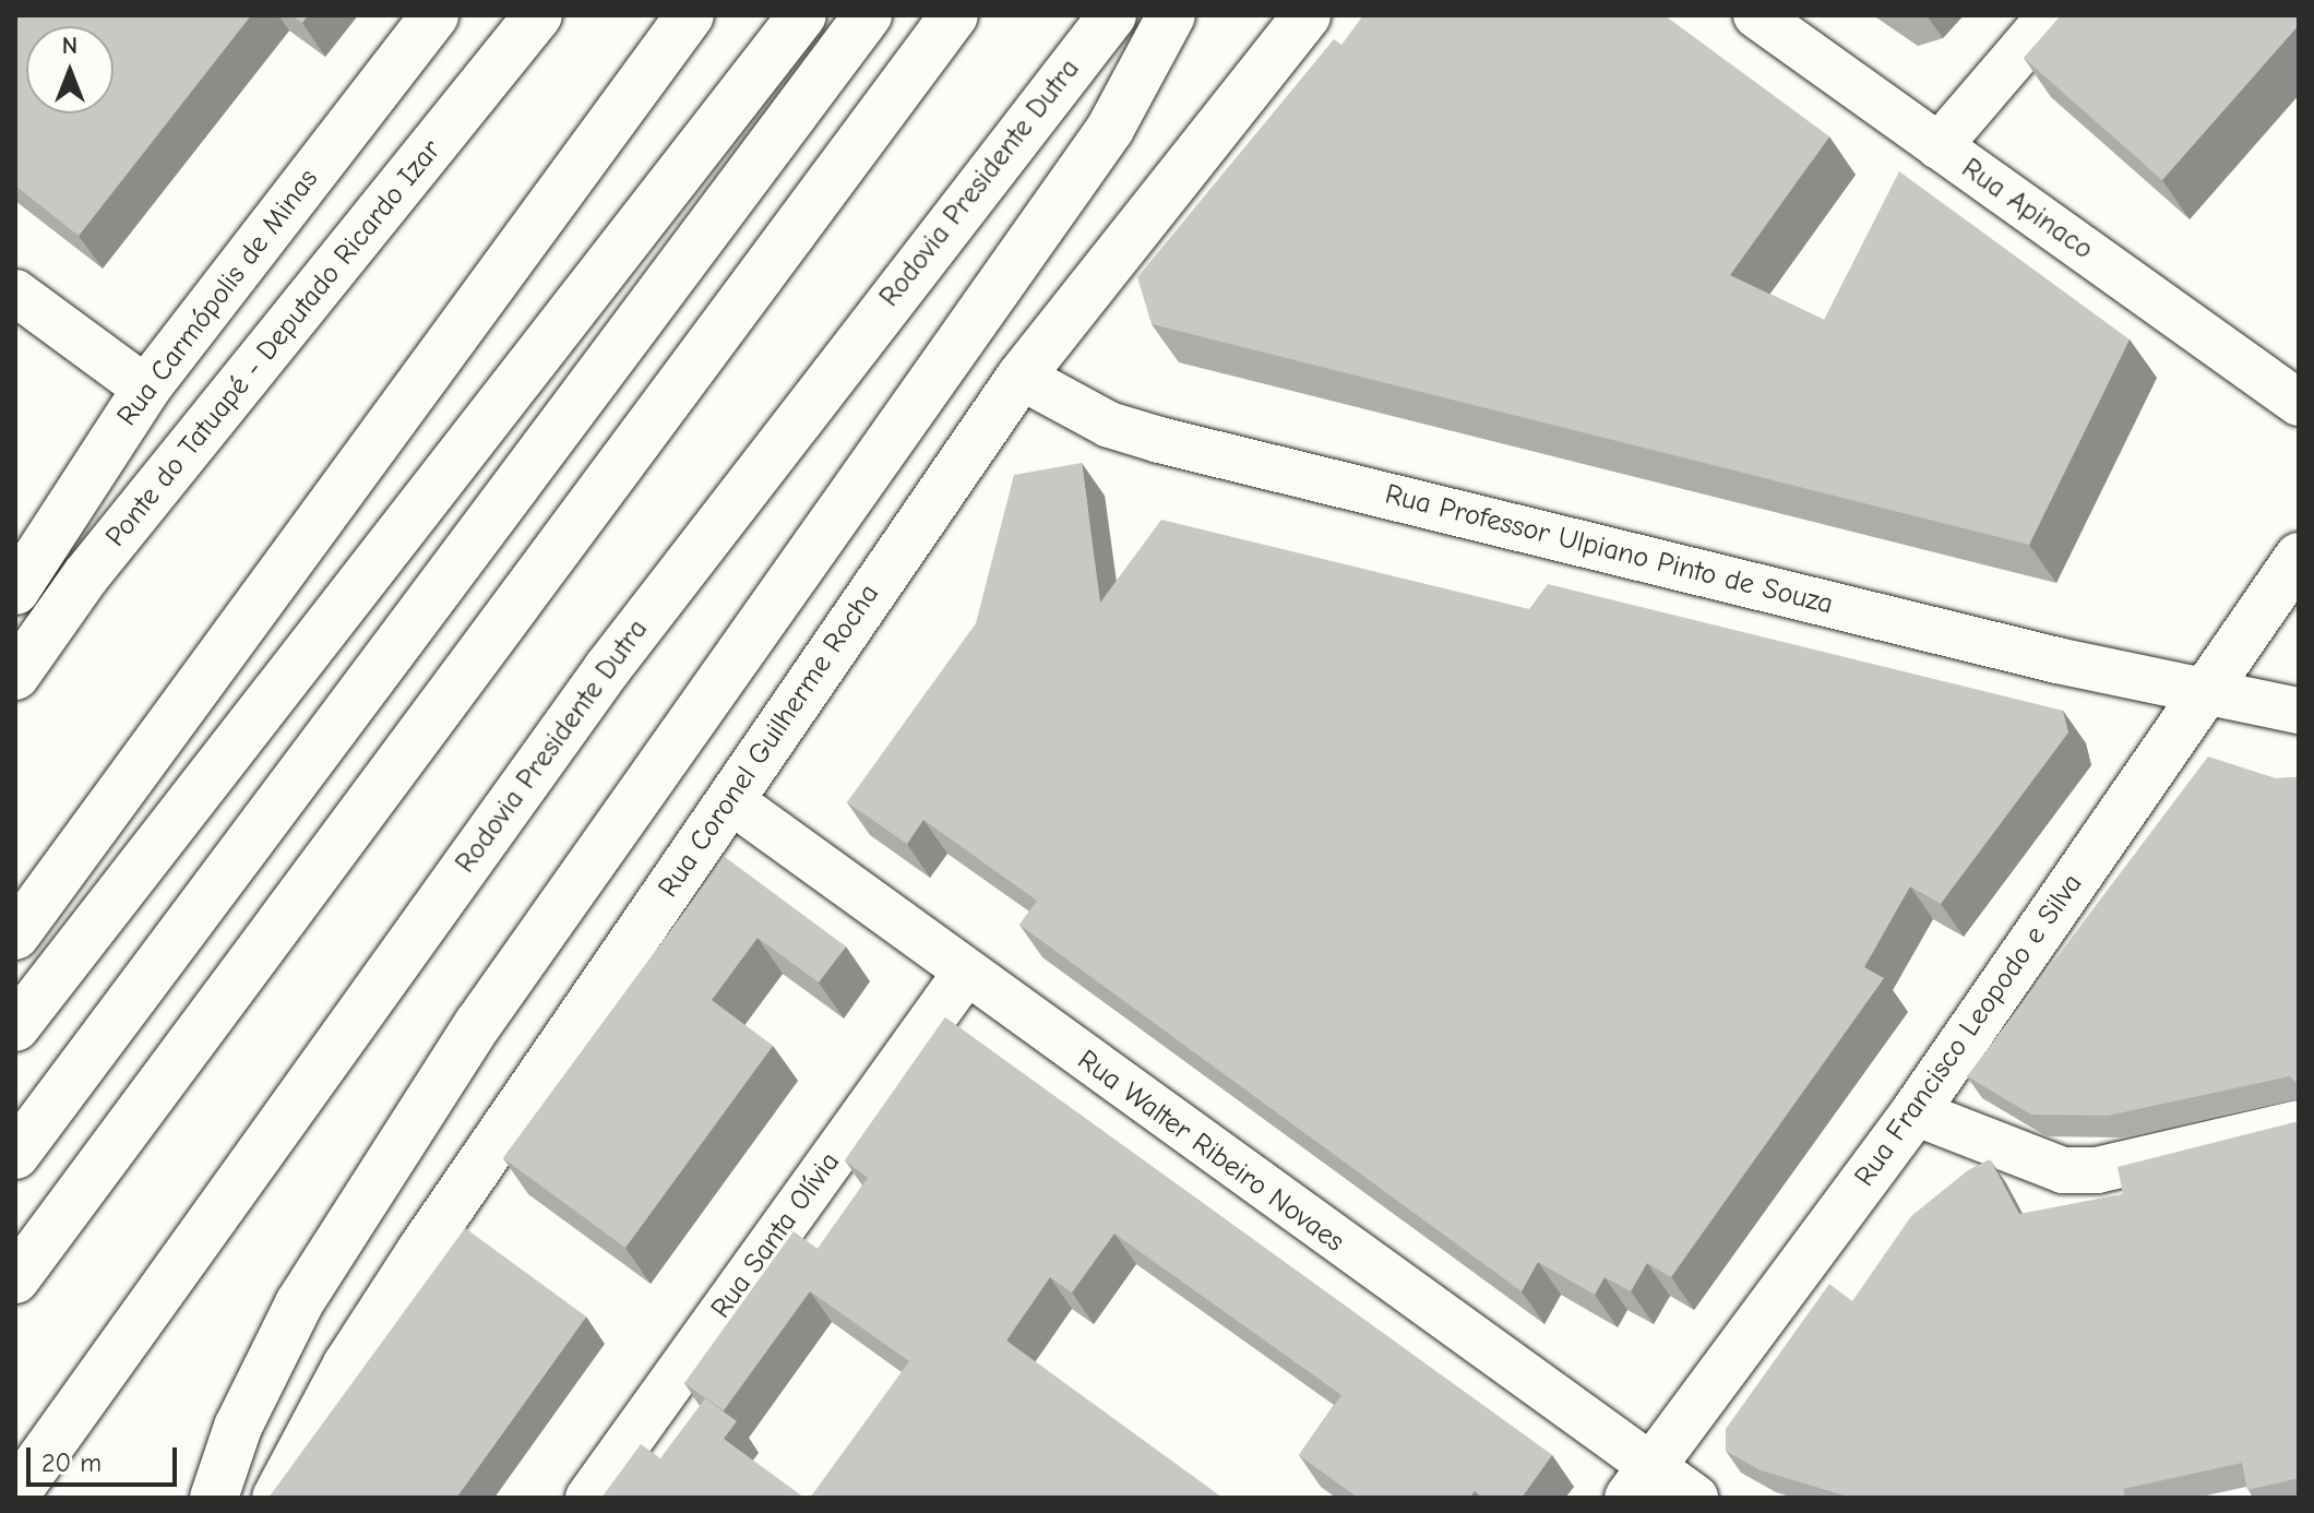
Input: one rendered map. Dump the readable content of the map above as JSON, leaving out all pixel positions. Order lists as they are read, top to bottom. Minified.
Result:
{"streets":{"main road":["Rodovia Presidente Dutra","Rua Carmópolis de Minas","Ponte do Tatuapé - Deputado Ricardo Izar","Rua Coronel Guilherme Rocha","Rua Francisco Leopodo e Silva"],"street":["Rua Apinaco","Rua Professor Ulpiano Pinto de Souza","Rua Walter Ribeiro Novaes","Rua Santa Olívia"]},"crossings":[["Rua Professor Ulpiano Pinto de Souza","Rua Coronel Guilherme Rocha"],["Rua Professor Ulpiano Pinto de Souza","Rua Francisco Leopodo e Silva"],["Rua Coronel Guilherme Rocha","Rua Walter Ribeiro Novaes"],["Rua Francisco Leopodo e Silva","Rua Walter Ribeiro Novaes"],["Rua Walter Ribeiro Novaes","Rua Santa Olívia"]],"scale_bar":"20 m","north":"top"}
